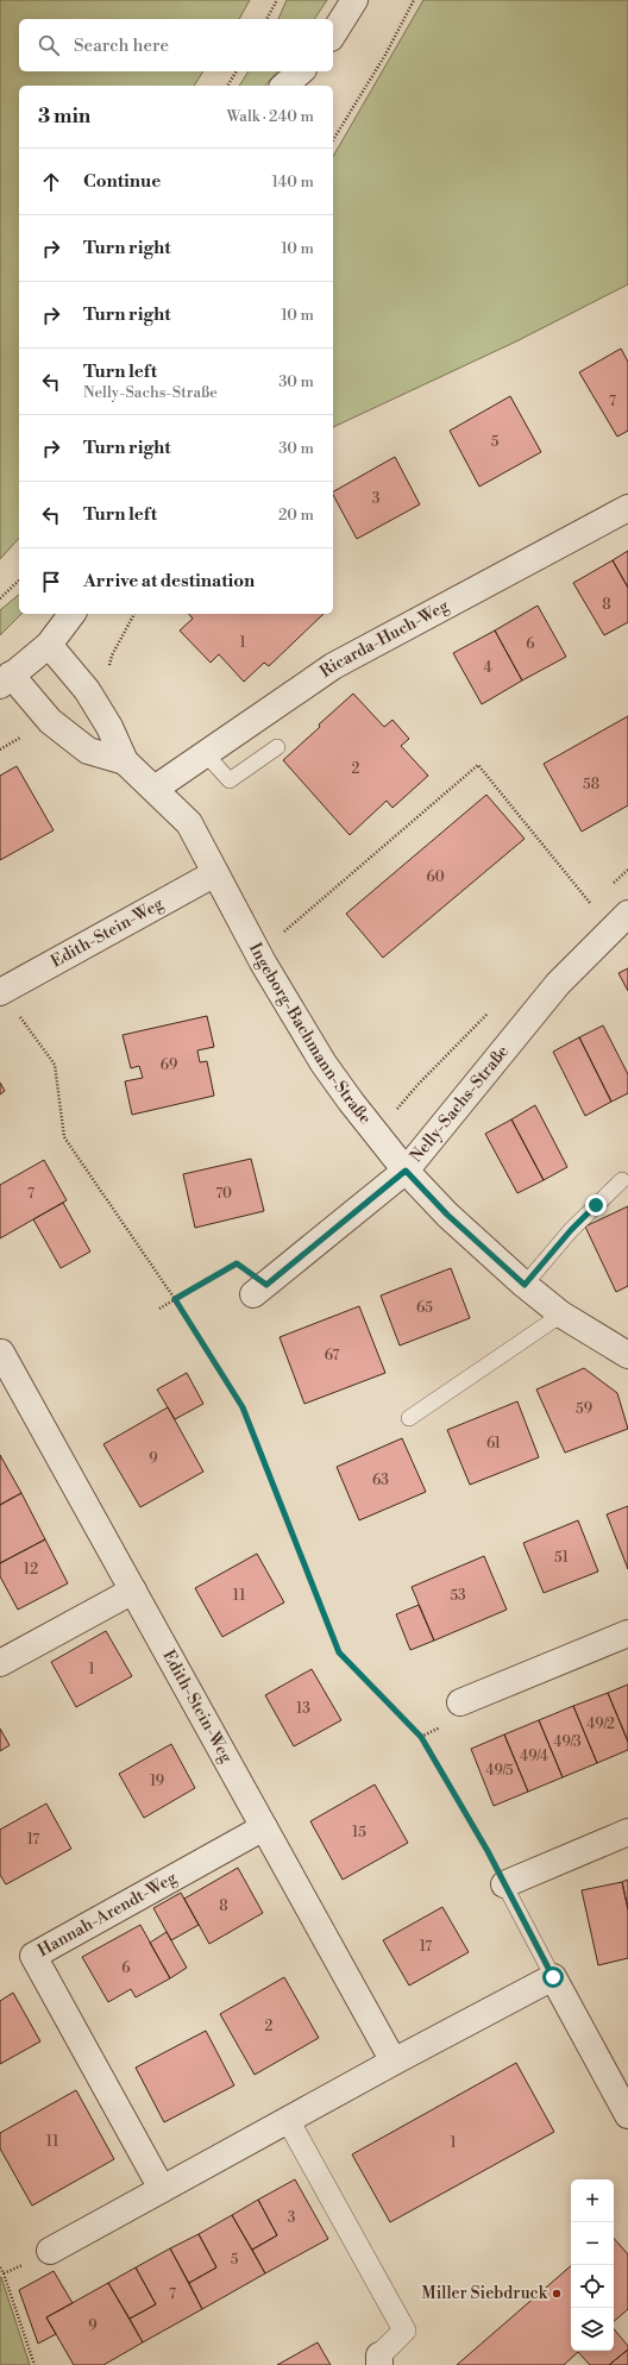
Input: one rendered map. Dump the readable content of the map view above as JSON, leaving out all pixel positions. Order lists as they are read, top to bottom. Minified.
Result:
{"streets":{"street":["Ricarda-Huch-Weg","Edith-Stein-Weg","Ingeborg-Bachmann-Straße","Nelly-Sachs-Straße","Hannah-Arendt-Weg"]},"crossings":[["Ricarda-Huch-Weg","Ingeborg-Bachmann-Straße"],["Edith-Stein-Weg","Ingeborg-Bachmann-Straße"],["Edith-Stein-Weg","Hannah-Arendt-Weg"],["Ingeborg-Bachmann-Straße","Nelly-Sachs-Straße"]],"places":["Miller Siebdruck"],"house_numbers":["7","5","3","8","1","6","4","2","58","60","69","7","70","65","67","59","61","9","63","51","12","11","53","1","13","49/2","49/3","49/4","49/5","19","15","17","8","17","6","2","11","1","3","5","7","9"],"page":{"search":"Search here","heading":["3 min","Walk · 240 m"],"list":[["Continue","140 m"],["Turn right","10 m"],["Turn right","10 m"],["Turn left","Nelly-Sachs-Straße","30 m"],["Turn right","30 m"],["Turn left","20 m"],"Arrive at destination"],"map_buttons":["+","−"]}}
